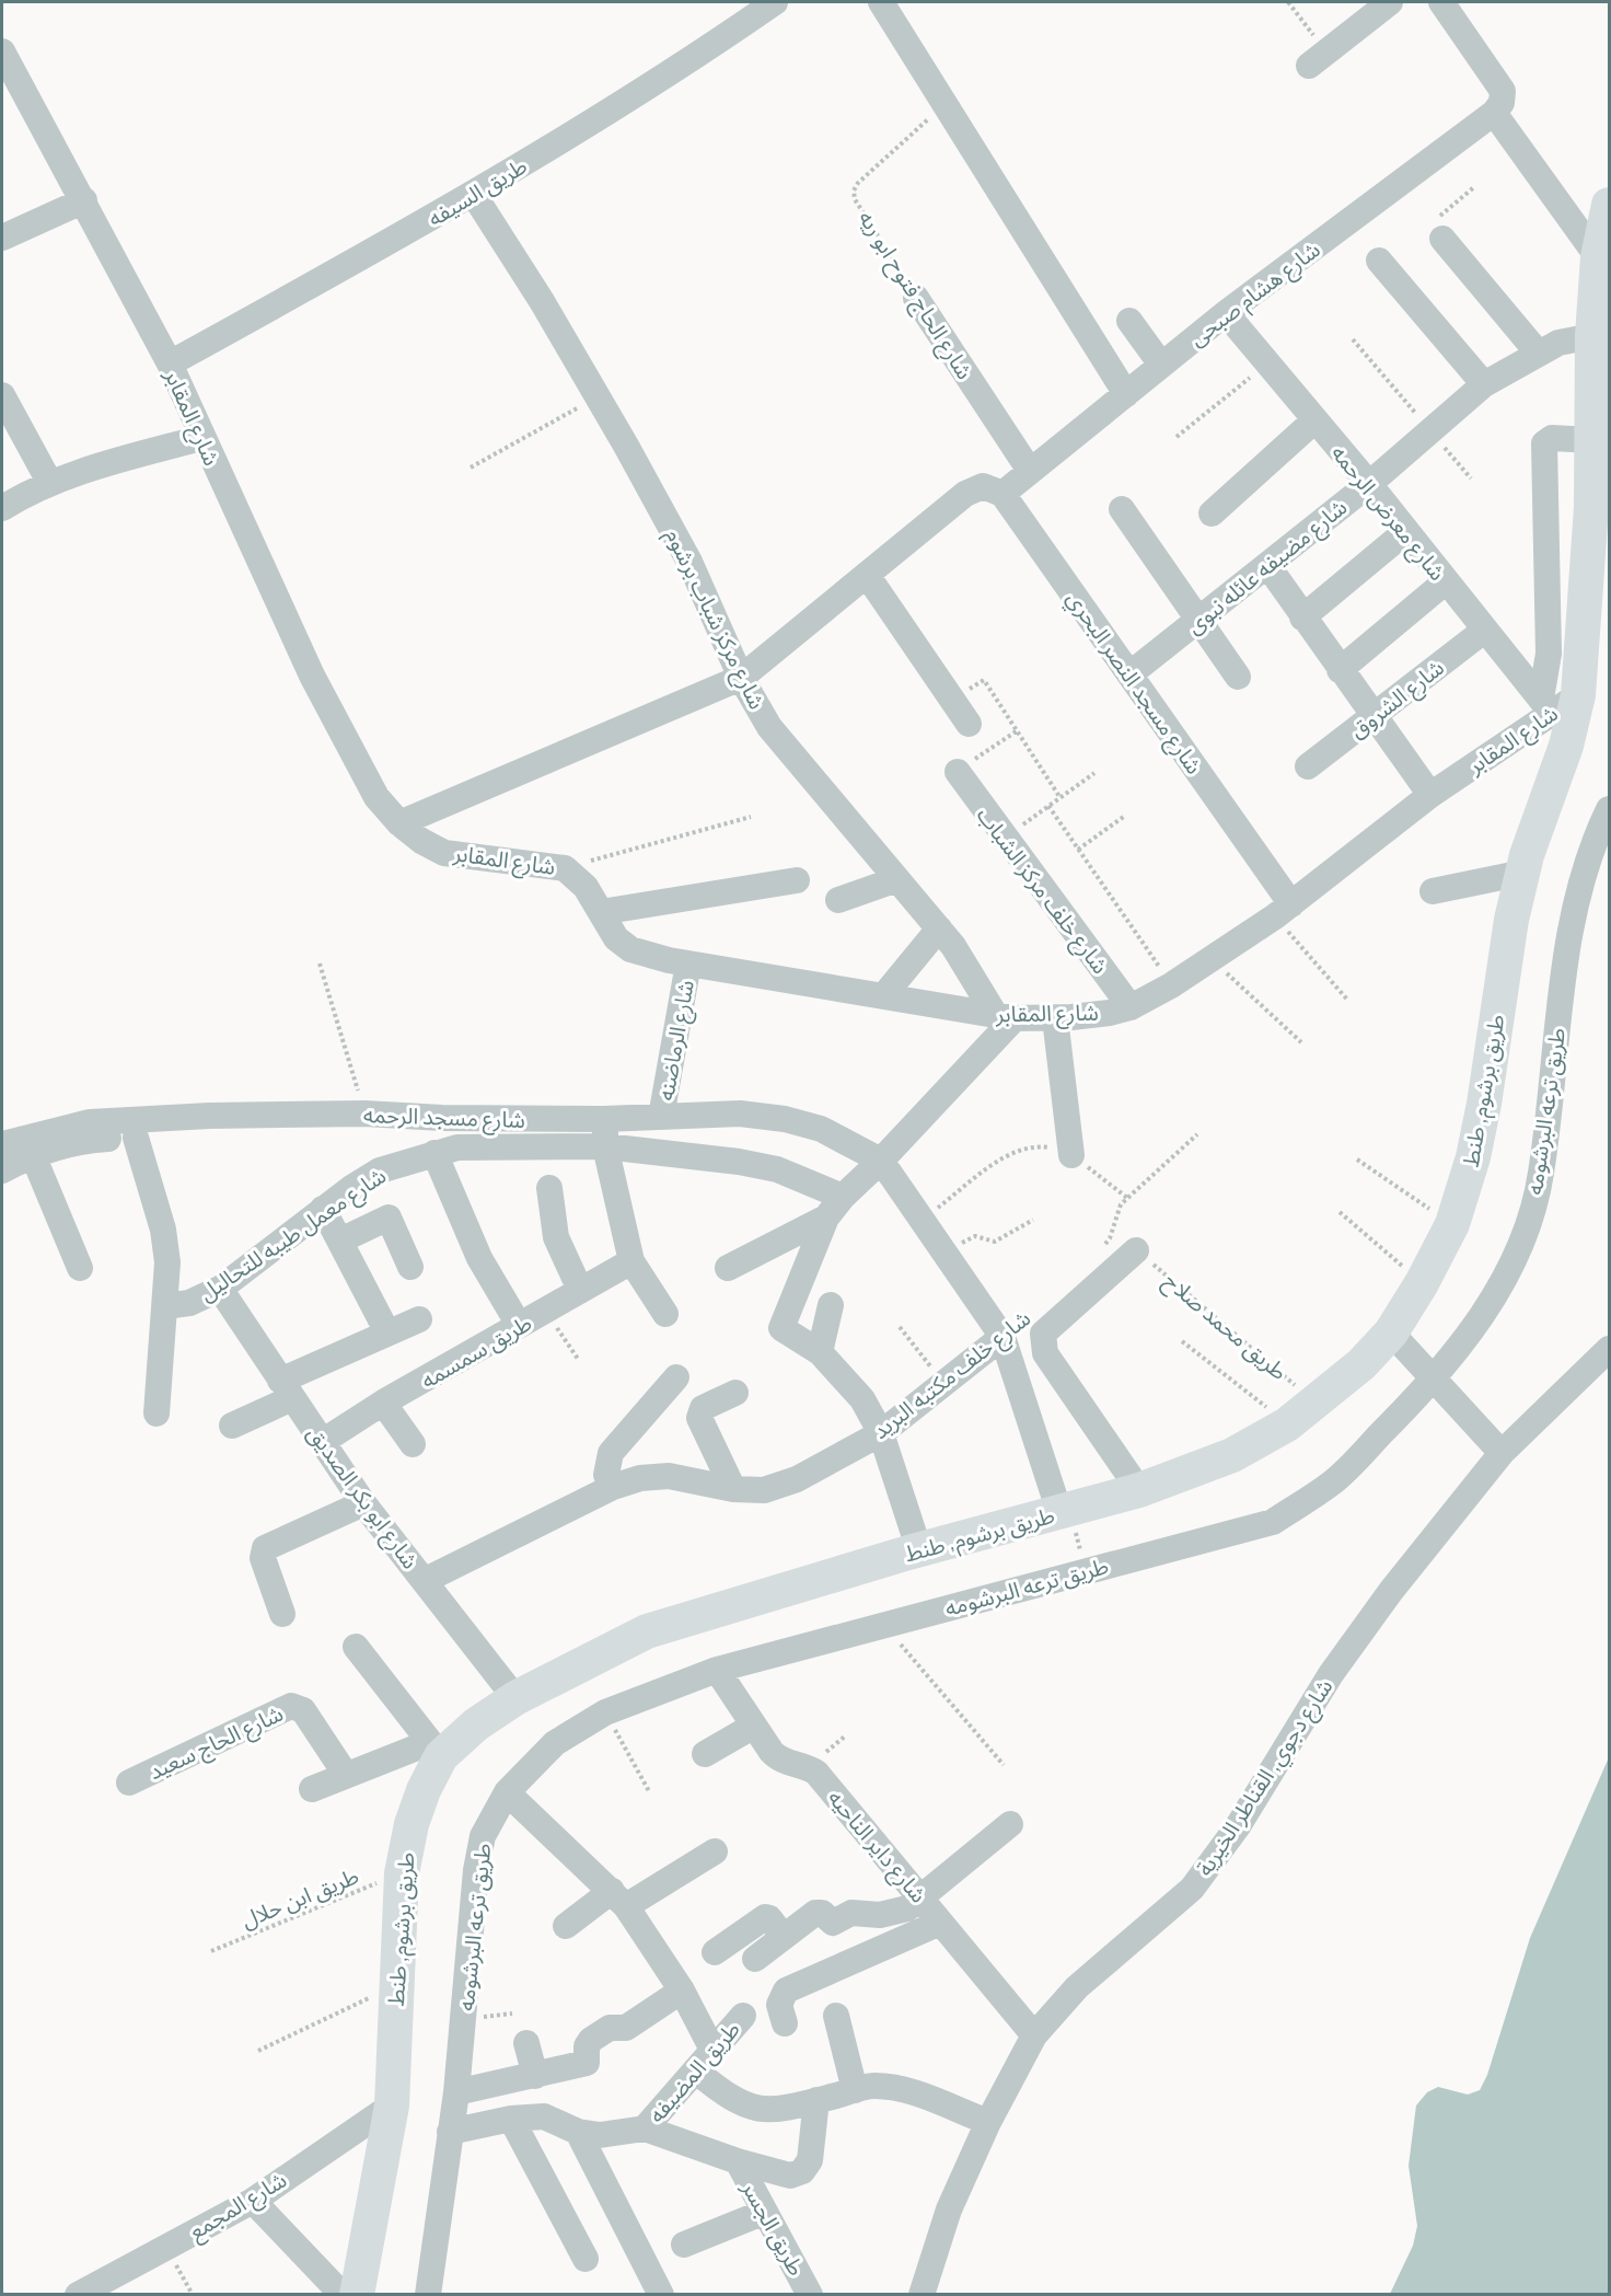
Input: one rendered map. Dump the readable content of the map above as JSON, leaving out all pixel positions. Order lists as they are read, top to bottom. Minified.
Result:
{"streets":{"main road":["طريق برشوم, طنط"],"street":["طريق السيفه","شارع هشام صبحى","شارع الحاج فتوح ابو ريه","شارع المقابر","شارع معرض الرحمه","شارع مضيفه عائله نبوى","شارع مركز شباب برشوم","شارع مسجد النصر البحري","شارع الشروق","شارع خلف مركز الشباب","شارع الرماضنه","طريق ترعه البرشومه","شارع مسجد الرحمه","شارع معمل طيبه للتحاليل","طريق سمسمه","شارع خلف مكتبه البريد","شارع ابو بكر الصديق","شارع الحاج سعيد","شارع دجوي, القناطر الخيرية","شارع داير الناحيه","طريق المضيفه","شارع المجمع","طريق الجسر"],"path":["طريق محمد صلاح","طريق ابن حلال"]},"crossings":[["طريق السيفه","شارع المقابر"],["طريق السيفه","شارع مركز شباب برشوم"],["شارع هشام صبحى","شارع الحاج فتوح ابو ريه"],["شارع هشام صبحى","شارع معرض الرحمه"],["شارع هشام صبحى","شارع مسجد النصر البحري"],["شارع المقابر","شارع معرض الرحمه"],["شارع المقابر","شارع مركز شباب برشوم"],["شارع المقابر","شارع مسجد النصر البحري"],["شارع المقابر","شارع خلف مركز الشباب"],["شارع المقابر","شارع الرماضنه"],["شارع المقابر","طريق برشوم, طنط"],["شارع معرض الرحمه","شارع مضيفه عائله نبوى"],["شارع معرض الرحمه","شارع الشروق"],["شارع معرض الرحمه","طريق برشوم, طنط"],["شارع مضيفه عائله نبوى","شارع مسجد النصر البحري"],["شارع مضيفه عائله نبوى","طريق برشوم, طنط"],["شارع الرماضنه","شارع مسجد الرحمه"],["طريق برشوم, طنط","طريق محمد صلاح"],["طريق برشوم, طنط","شارع ابو بكر الصديق"],["طريق برشوم, طنط","طريق ابن حلال"],["طريق برشوم, طنط","شارع المجمع"],["طريق ترعه البرشومه","شارع داير الناحيه"],["شارع معمل طيبه للتحاليل","شارع ابو بكر الصديق"],["طريق سمسمه","شارع ابو بكر الصديق"],["شارع خلف مكتبه البريد","شارع ابو بكر الصديق"],["شارع دجوي, القناطر الخيرية","شارع داير الناحيه"]]}
